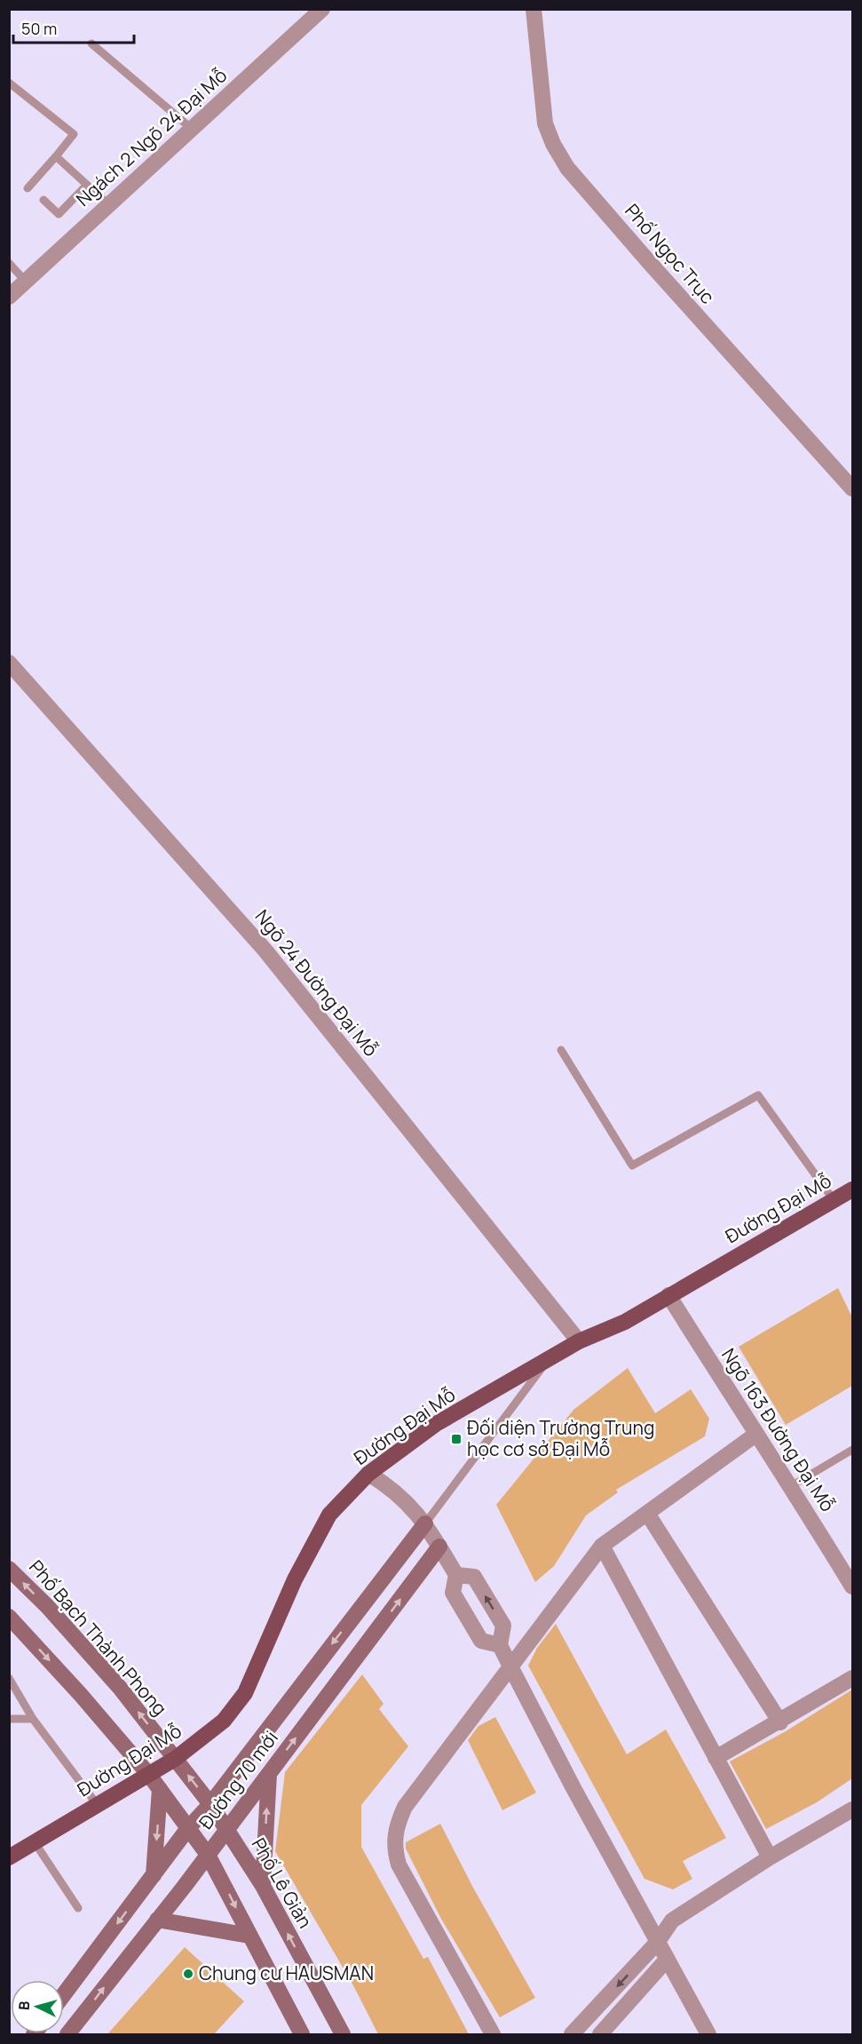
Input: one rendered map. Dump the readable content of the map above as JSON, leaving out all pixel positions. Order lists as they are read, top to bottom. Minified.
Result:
{"streets":{"main road":["Đường Đại Mỗ","Phố Bạch Thành Phong","Đường 70 mới","Phố Lê Giản"],"street":["Ngách 2 Ngõ 24 Đại Mỗ","Phố Ngọc Trục","Ngõ 24 Đường Đại Mỗ","Ngõ 163 Đường Đại Mỗ"]},"crossings":[["Ngõ 24 Đường Đại Mỗ","Đường Đại Mỗ"],["Đường Đại Mỗ","Ngõ 163 Đường Đại Mỗ"],["Đường Đại Mỗ","Phố Bạch Thành Phong"],["Đường Đại Mỗ","Phố Lê Giản"],["Phố Bạch Thành Phong","Phố Lê Giản"],["Đường 70 mới","Phố Lê Giản"]],"places":{"transit":["Đối diện Trường Trung học cơ sở Đại Mỗ"],"other":["Chung cư HAUSMAN"]},"scale_bar":"50 m","north":"left"}
